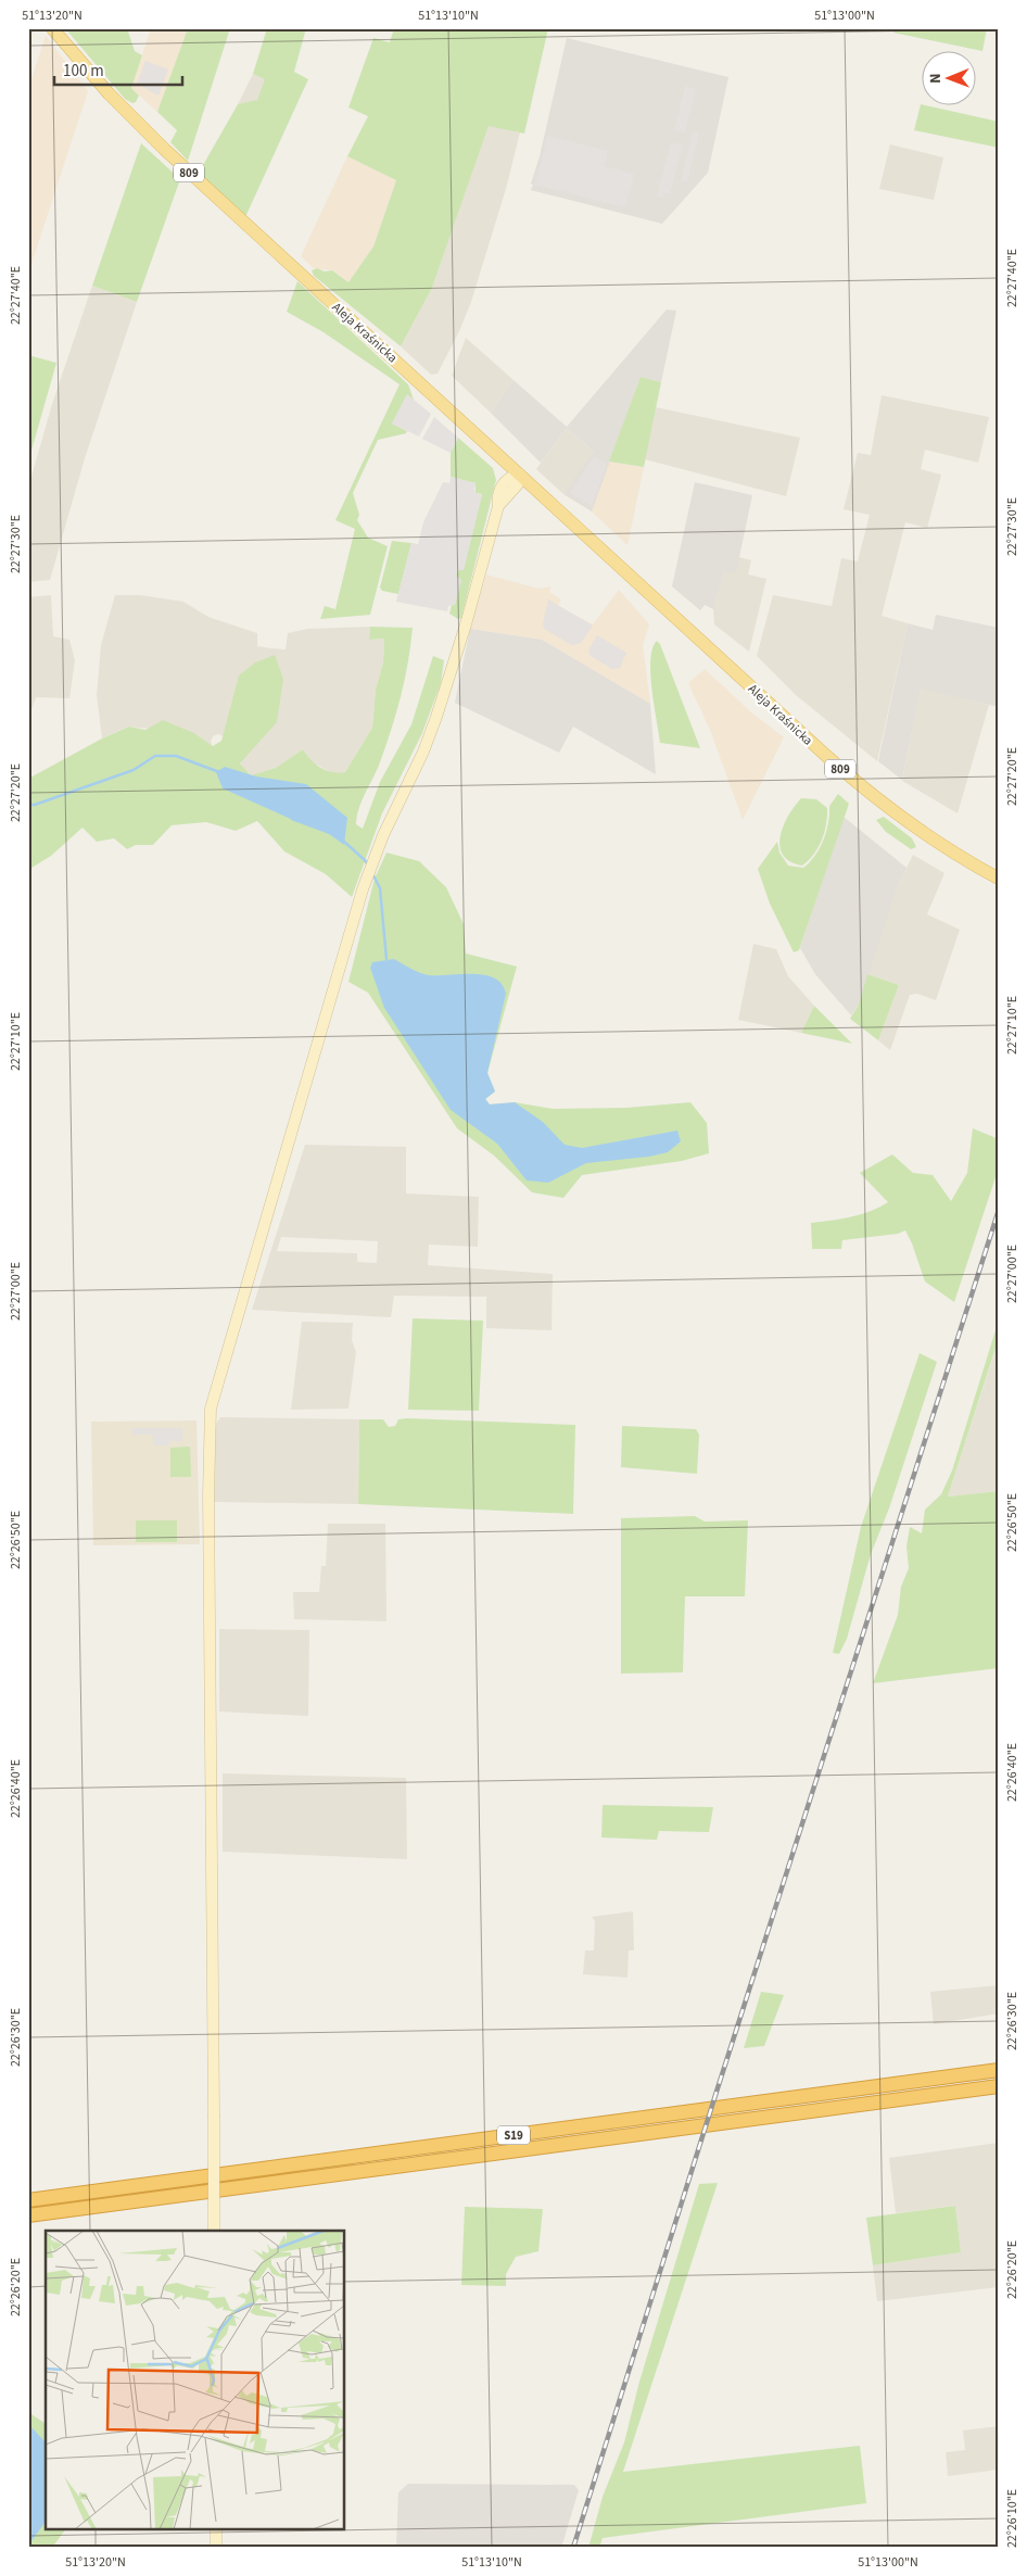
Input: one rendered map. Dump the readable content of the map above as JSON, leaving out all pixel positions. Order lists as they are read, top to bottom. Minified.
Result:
{"streets":{"highway":["S19"],"main road":["809","Aleja Kraśnicka"]},"scale_bar":"100 m","north":"left","coordinates":["51°13'20\"N","51°13'10\"N","51°13'00\"N","22°27'40\"E","22°27'30\"E","22°27'20\"E","22°27'10\"E","22°27'00\"E","22°26'50\"E","22°26'40\"E","22°26'30\"E","22°26'20\"E","22°26'10\"E"]}
